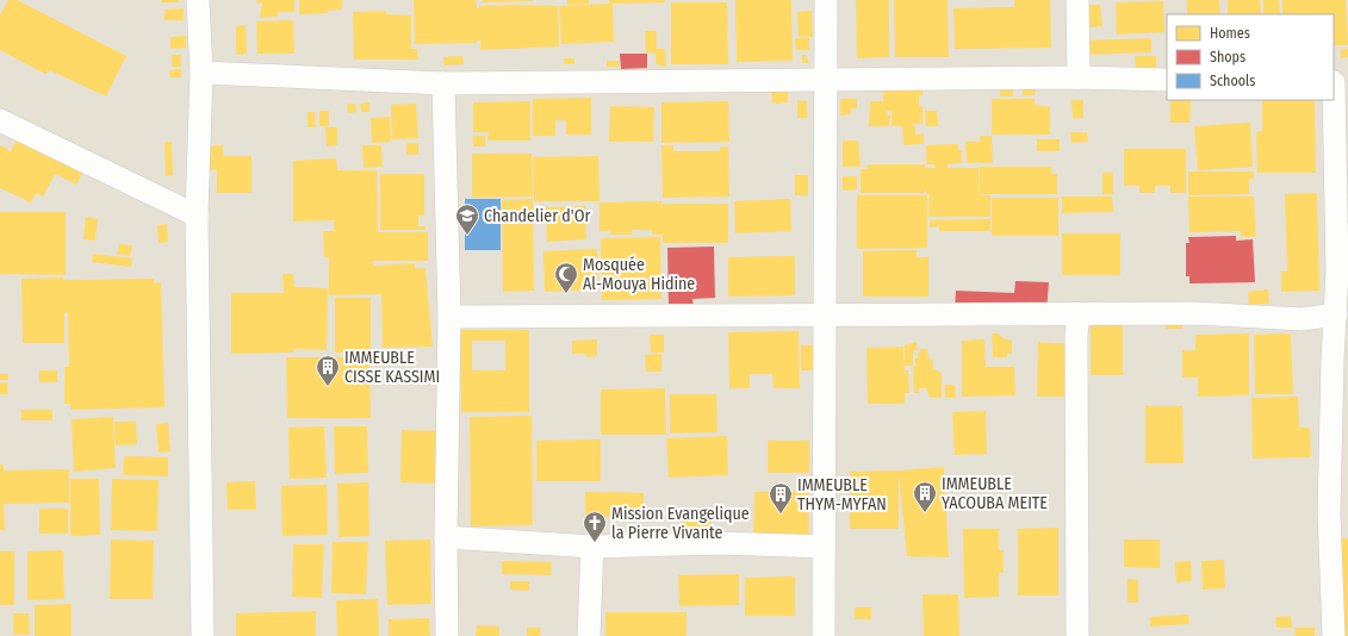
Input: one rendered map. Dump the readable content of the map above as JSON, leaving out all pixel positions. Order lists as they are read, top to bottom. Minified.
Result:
{"places":{"school or university":["Chandelier d'Or"],"mosque":["Mosquée Al-Mouya Hidine"],"building":["IMMEUBLE CISSE KASSIMI","IMMEUBLE YACOUBA MEITE","IMMEUBLE THYM-MYFAN"],"church":["Mission Evangelique la Pierre Vivante"]},"legend":["Homes","Shops","Schools"]}
